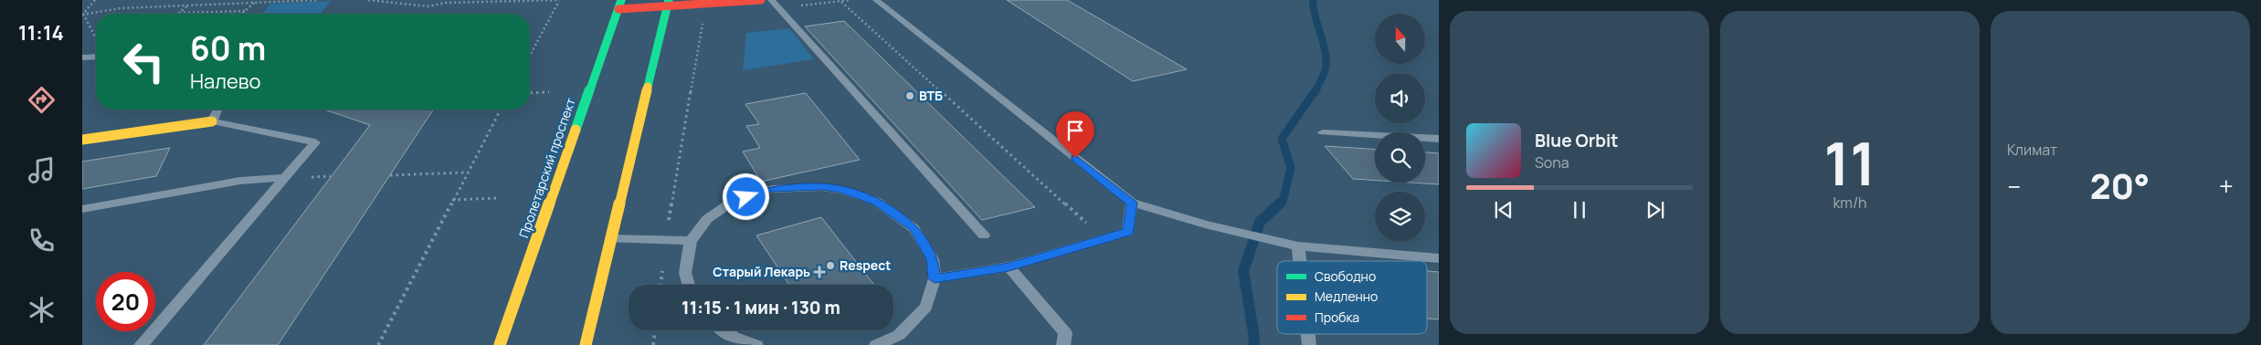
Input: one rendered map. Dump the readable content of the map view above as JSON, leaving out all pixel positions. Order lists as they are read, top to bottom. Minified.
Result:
{"streets":{"main road":["Пролетарский проспект"]},"places":{"other":["ВТБ","Respect"],"health":["Старый Лекарь"]},"legend":["Свободно","Медленно","Пробка"],"north":"top","page":{"tabs":"11:14","tile":[["11","km/h"],"Климат"],"turn":["60 m","Налево"],"song":["Blue Orbit","Sona"],"heat":["−","20°","+"],"limit":"20","trip":"11:15 · 1 мин · 130 m"}}
